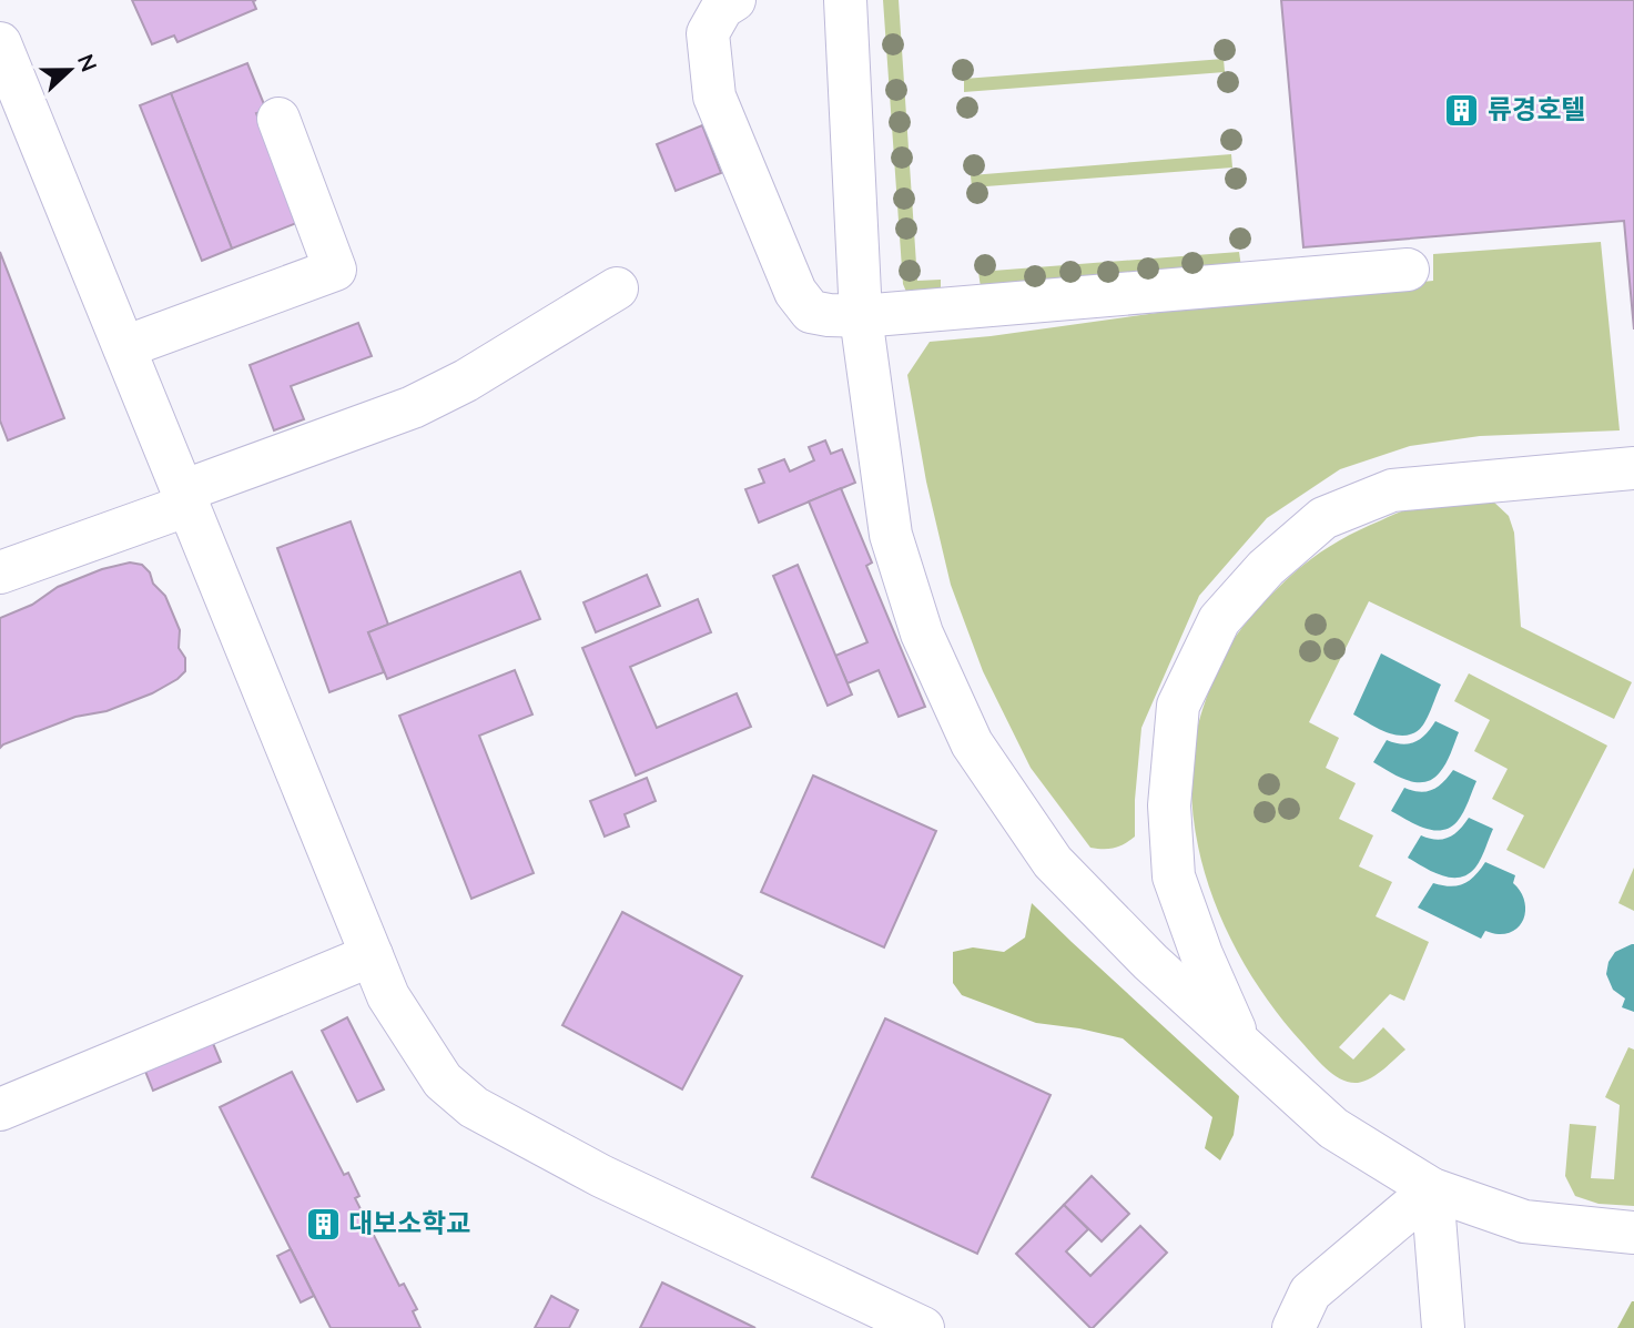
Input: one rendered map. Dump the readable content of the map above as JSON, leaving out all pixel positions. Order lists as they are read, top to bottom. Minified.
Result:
{"places":{"building":["류경호텔","대보소학교"]},"north":"right"}
